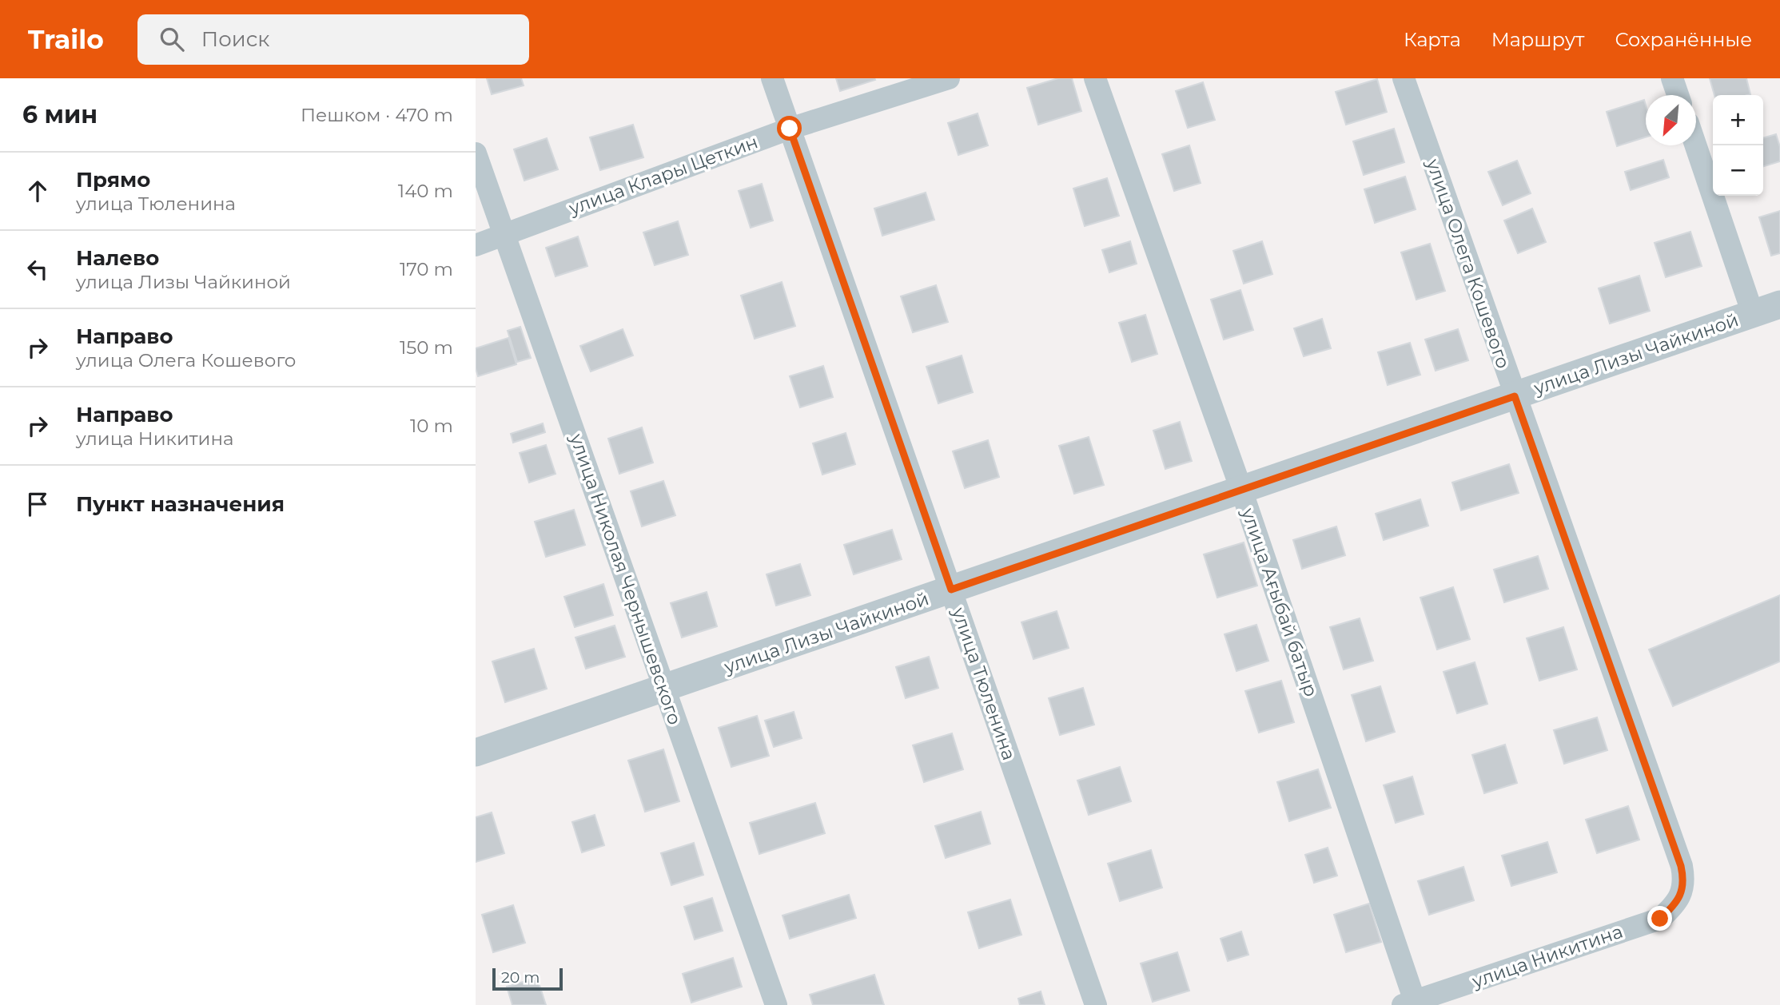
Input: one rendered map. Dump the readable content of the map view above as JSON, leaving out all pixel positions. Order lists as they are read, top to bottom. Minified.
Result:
{"streets":{"street":["улица Клары Цеткин","улица Олега Кошевого","улица Лизы Чайкиной","улица Николая Чернышевского","улица Ағыбай батыр","улица Тюленина","улица Никитина"]},"crossings":[["улица Клары Цеткин","улица Николая Чернышевского"],["улица Клары Цеткин","улица Тюленина"],["улица Олега Кошевого","улица Лизы Чайкиной"],["улица Олега Кошевого","улица Никитина"],["улица Лизы Чайкиной","улица Николая Чернышевского"],["улица Лизы Чайкиной","улица Ағыбай батыр"],["улица Лизы Чайкиной","улица Тюленина"],["улица Ағыбай батыр","улица Никитина"]],"scale_bar":"20 m","north":"bottom left","page":{"header":"Trailo","search":"Поиск","nav":["Карта","Маршрут","Сохранённые"],"heading":["6 мин","Пешком · 470 m"],"map_buttons":["+","−"],"list":[["Прямо","улица Тюленина","140 m"],["Налево","улица Лизы Чайкиной","170 m"],["Направо","улица Олега Кошевого","150 m"],["Направо","улица Никитина","10 m"],"Пункт назначения"],"scale":"20 m"}}
